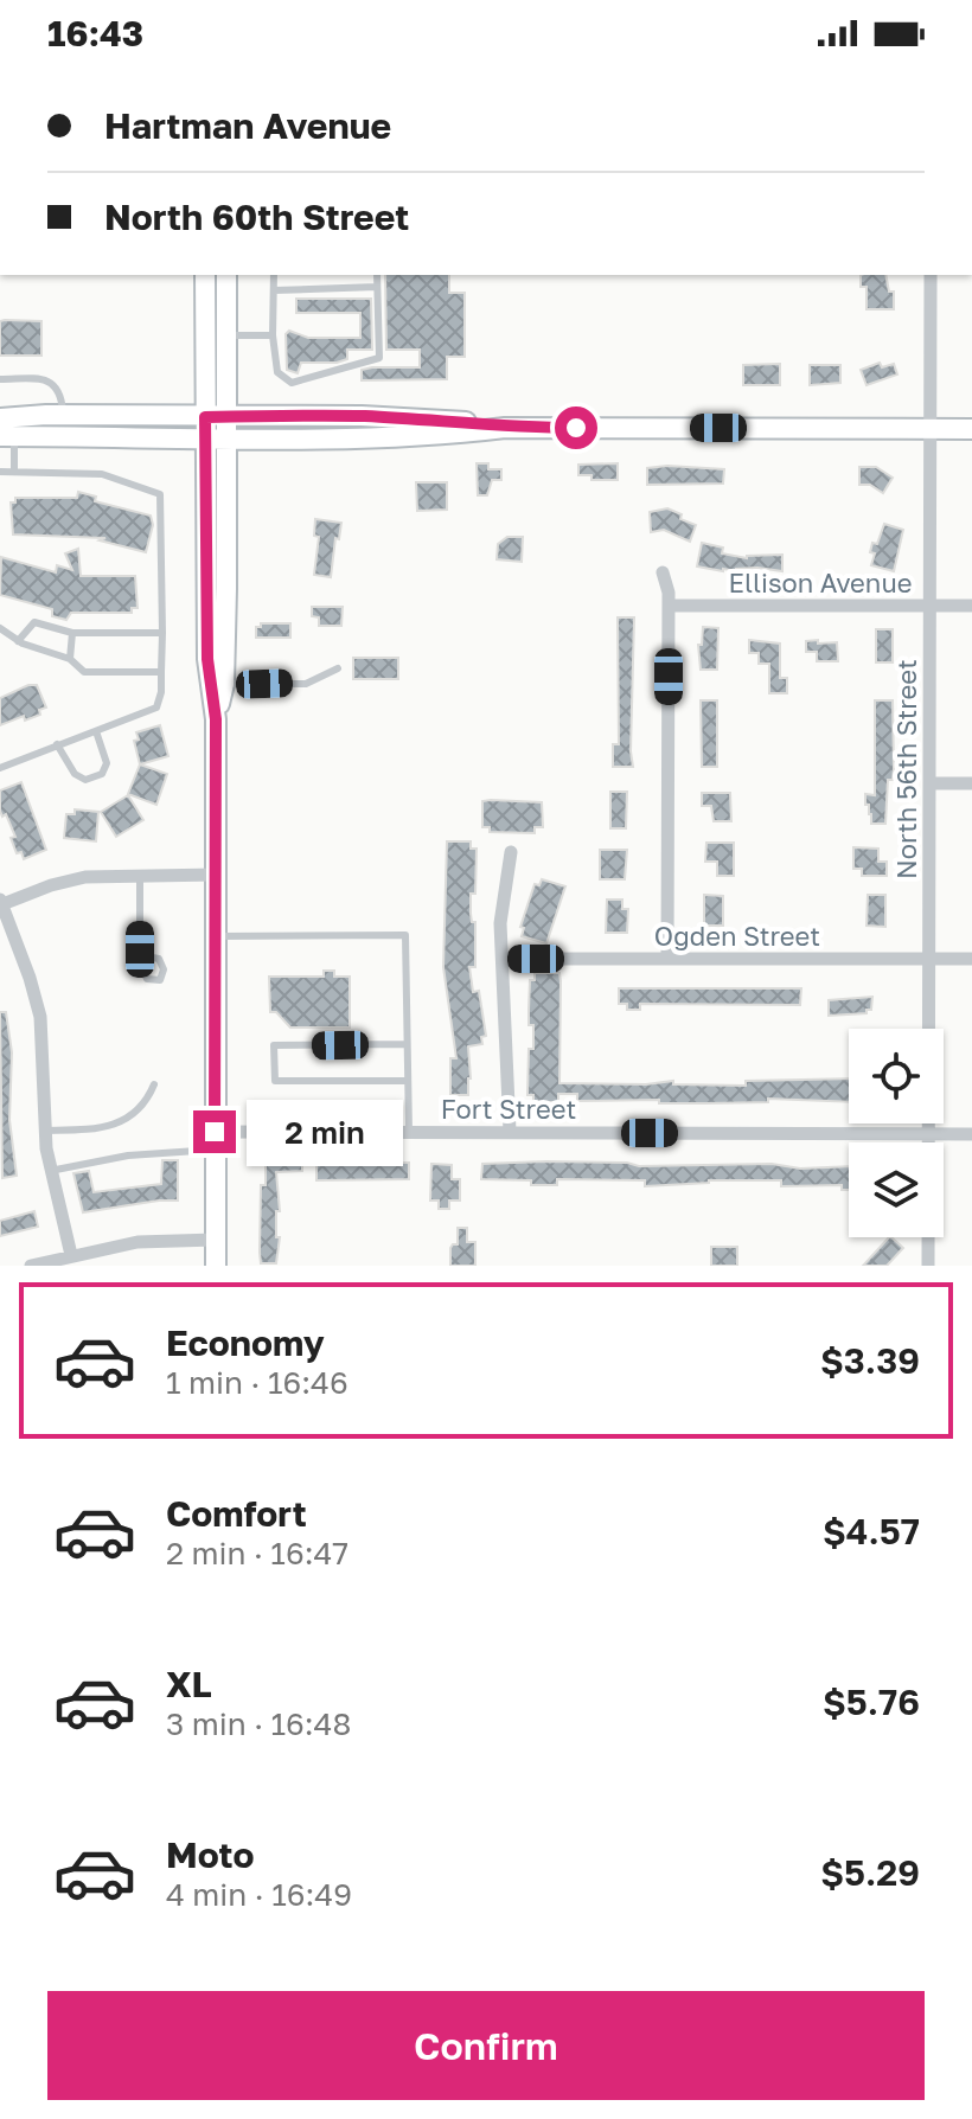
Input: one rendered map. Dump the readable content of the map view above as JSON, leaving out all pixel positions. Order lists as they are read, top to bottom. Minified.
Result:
{"streets":{"street":["Ellison Avenue","North 56th Street","Ogden Street","Fort Street"]},"crossings":[["Ellison Avenue","North 56th Street"],["North 56th Street","Ogden Street"],["North 56th Street","Fort Street"]],"page":{"status":"16:43","banner":["Hartman Avenue","North 60th Street"],"bubble":"2 min","list":[{"name":"Economy","note":"1 min · 16:46","value":"$3.39"},{"name":"Comfort","note":"2 min · 16:47","value":"$4.57"},{"name":"XL","note":"3 min · 16:48","value":"$5.76"},{"name":"Moto","note":"4 min · 16:49","value":"$5.29"}],"buttons":"Confirm"}}
